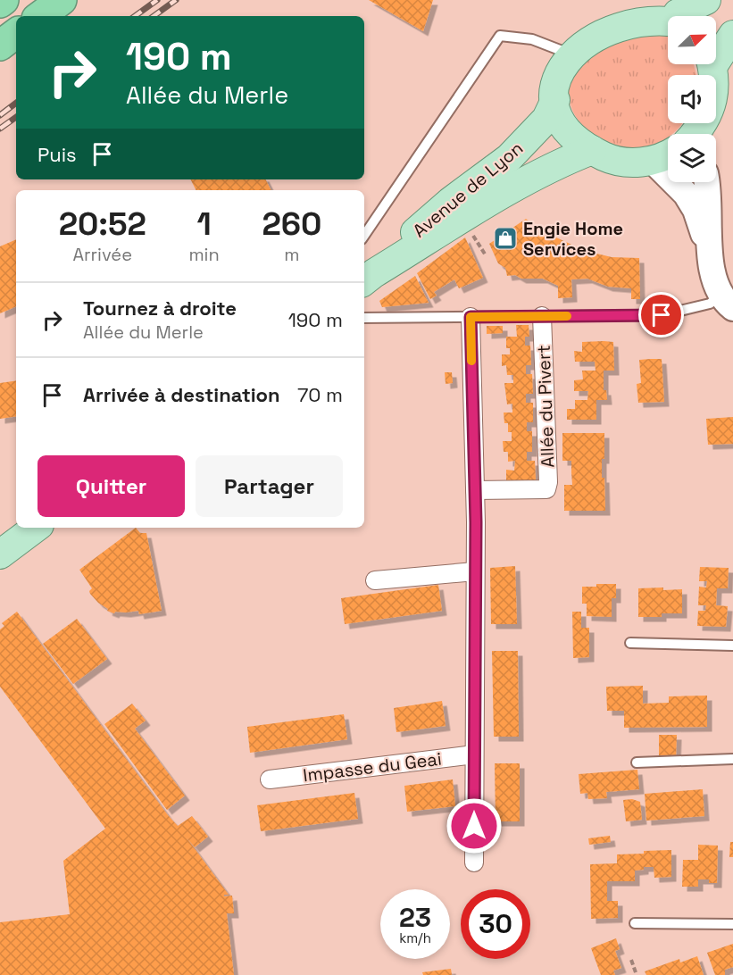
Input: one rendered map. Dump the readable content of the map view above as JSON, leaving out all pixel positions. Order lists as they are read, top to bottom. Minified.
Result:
{"streets":{"main road":["Avenue de Lyon"],"street":["Allée du Pivert","Impasse du Geai"]},"places":{"shop":["Engie Home Services"]},"north":"top right","page":{"turn":["190 m","Allée du Merle"],"then":"Puis","eta":["20:52","Arrivée","1","min","260","m"],"list":[{"name":"Tournez à droite","note":"Allée du Merle","value":"190 m"},{"name":"Arrivée à destination","value":"70 m"}],"buttons":["Quitter","Partager"],"speed":"23 km/h","limit":"30"}}
